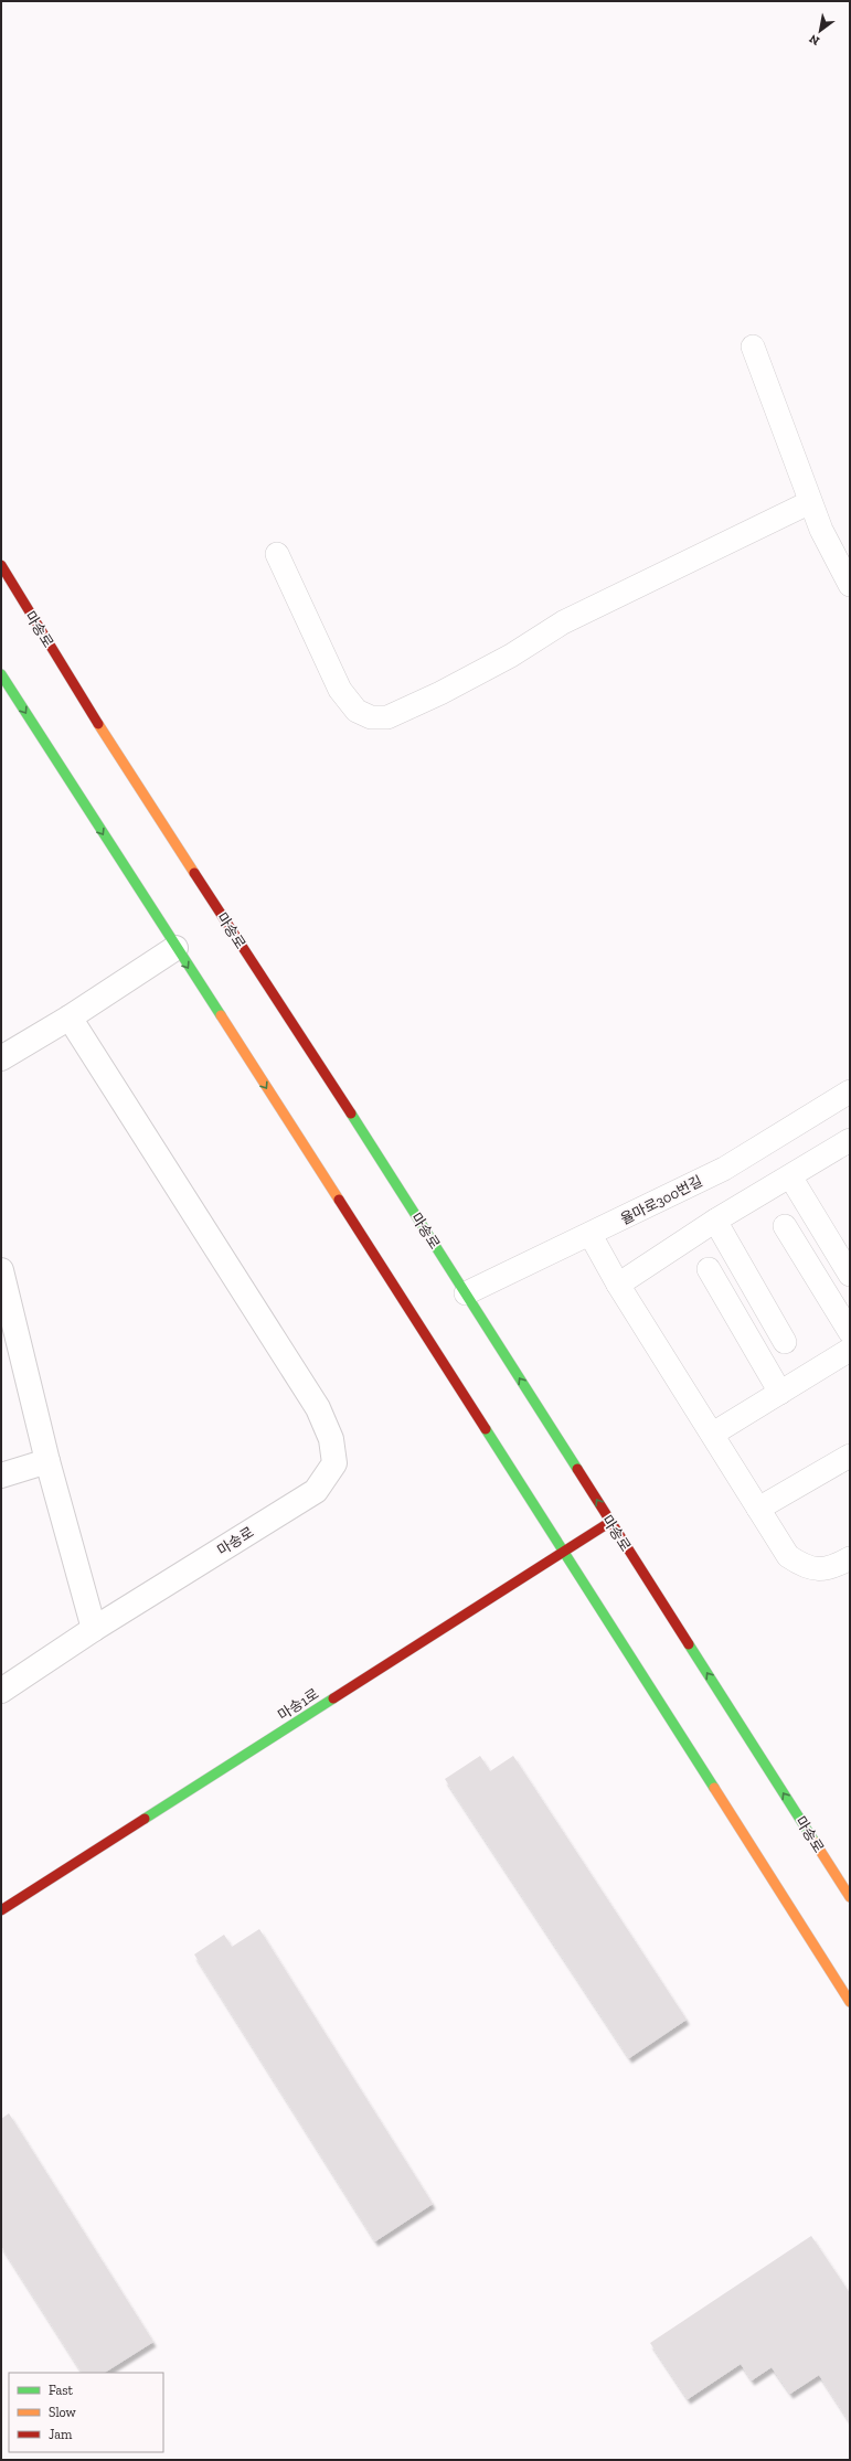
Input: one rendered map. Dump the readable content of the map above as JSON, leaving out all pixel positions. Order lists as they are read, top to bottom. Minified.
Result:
{"streets":{"street":["마송로","마송1로"],"lane":["율마로300번길"]},"crossings":[["마송로","율마로300번길"],["마송로","마송1로"]],"legend":["Fast","Slow","Jam"],"north":"bottom left"}
